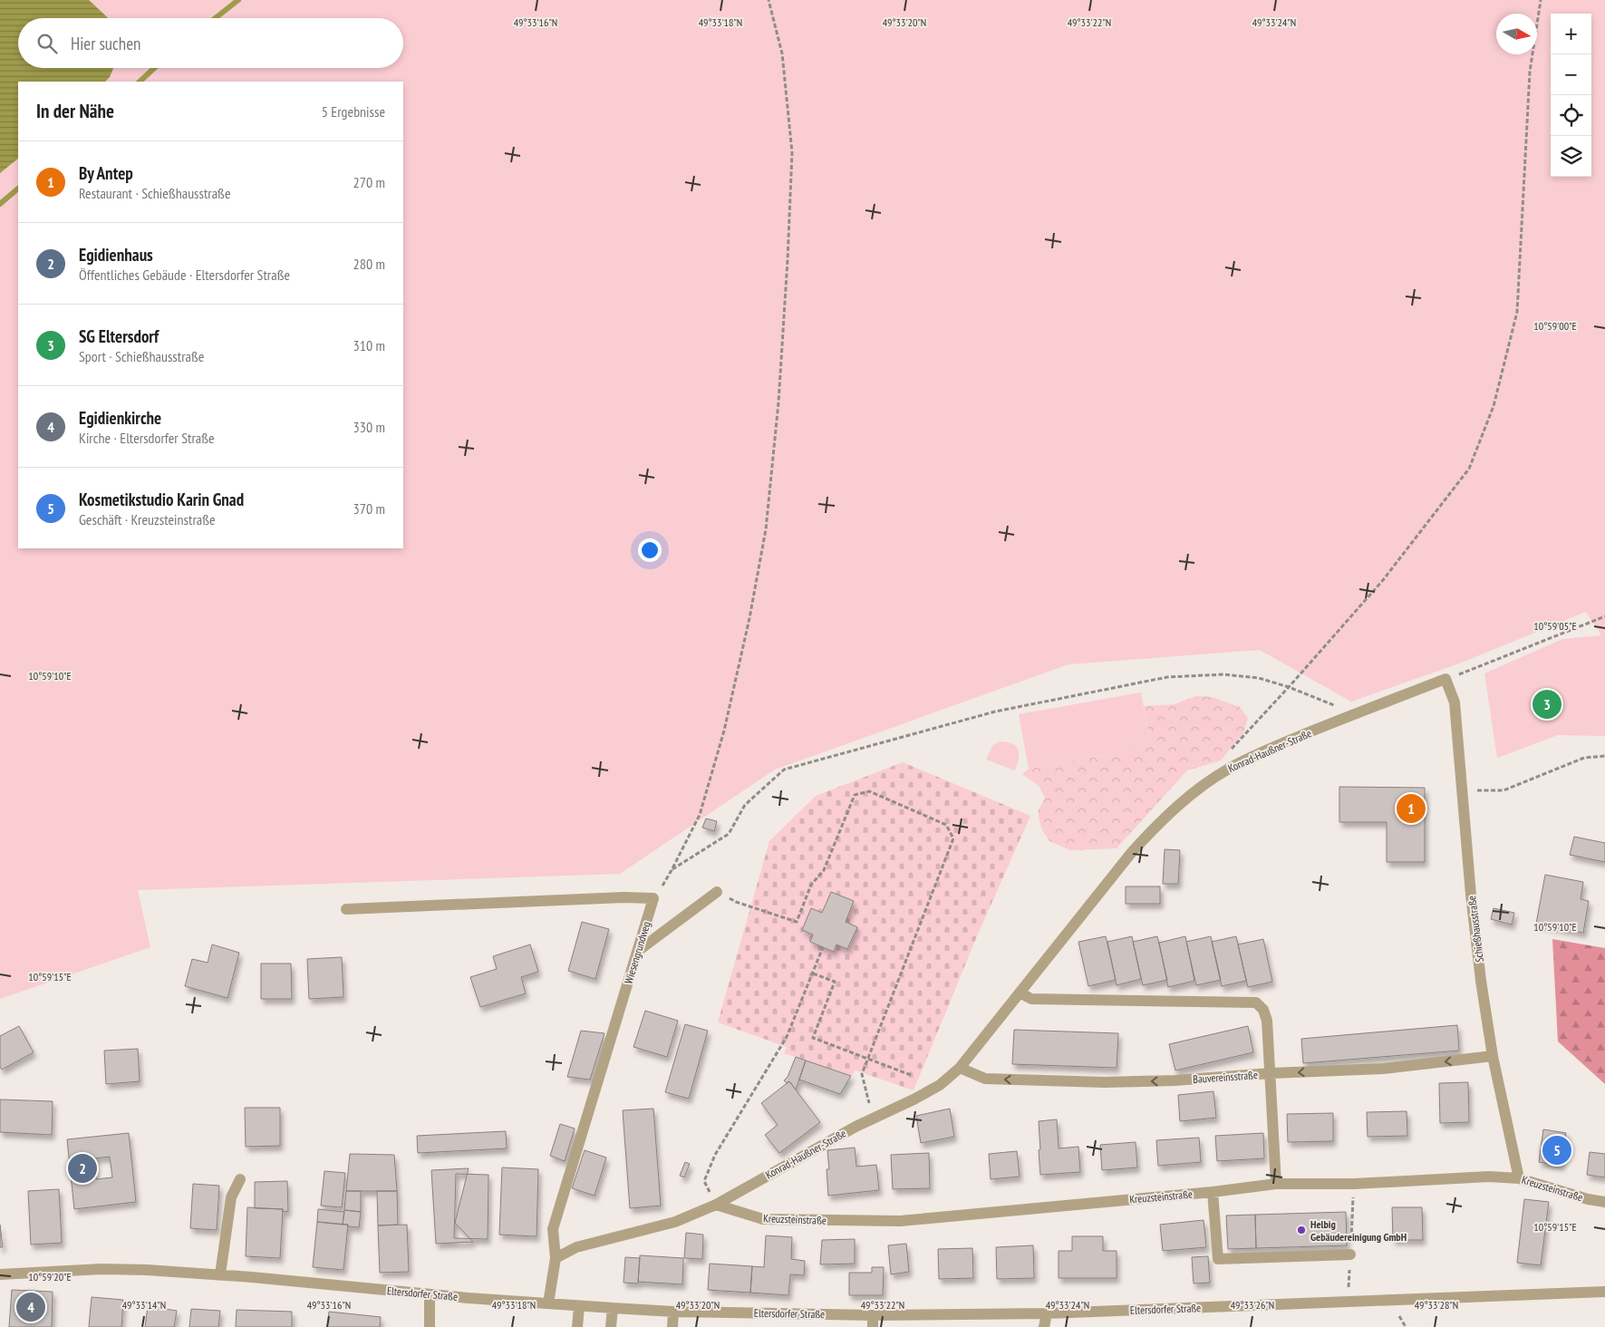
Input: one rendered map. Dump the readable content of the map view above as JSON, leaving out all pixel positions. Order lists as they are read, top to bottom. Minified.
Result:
{"streets":{"street":["Konrad-Haußner-Straße","Schießhausstraße","Wiesengrundweg","Bauvereinsstraße","Kreuzsteinstraße","Eltersdorfer Straße"]},"crossings":[["Konrad-Haußner-Straße","Schießhausstraße"],["Konrad-Haußner-Straße","Wiesengrundweg"],["Konrad-Haußner-Straße","Bauvereinsstraße"],["Konrad-Haußner-Straße","Kreuzsteinstraße"],["Schießhausstraße","Bauvereinsstraße"],["Schießhausstraße","Kreuzsteinstraße"],["Wiesengrundweg","Eltersdorfer Straße"]],"one_way":["Bauvereinsstraße"],"places":["Helbig Gebäudereinigung GmbH"],"north":"right","page":{"map_buttons":["+","−"],"search":"Hier suchen","heading":["In der Nähe","5 Ergebnisse"],"list":[{"mark":"1","name":"By Antep","note":"Restaurant · Schießhausstraße","value":"270 m"},{"mark":"2","name":"Egidienhaus","note":"Öffentliches Gebäude · Eltersdorfer Straße","value":"280 m"},{"mark":"3","name":"SG Eltersdorf","note":"Sport · Schießhausstraße","value":"310 m"},{"mark":"4","name":"Egidienkirche","note":"Kirche · Eltersdorfer Straße","value":"330 m"},{"mark":"5","name":"Kosmetikstudio Karin Gnad","note":"Geschäft · Kreuzsteinstraße","value":"370 m"}],"pins":["3","1","5","2","4"]},"coordinates":["49°33'16\"N","49°33'18\"N","49°33'20\"N","49°33'22\"N","49°33'24\"N","10°59'00\"E","10°59'05\"E","10°59'10\"E","10°59'15\"E","10°59'20\"E","49°33'14\"N","49°33'26\"N","49°33'28\"N"]}
